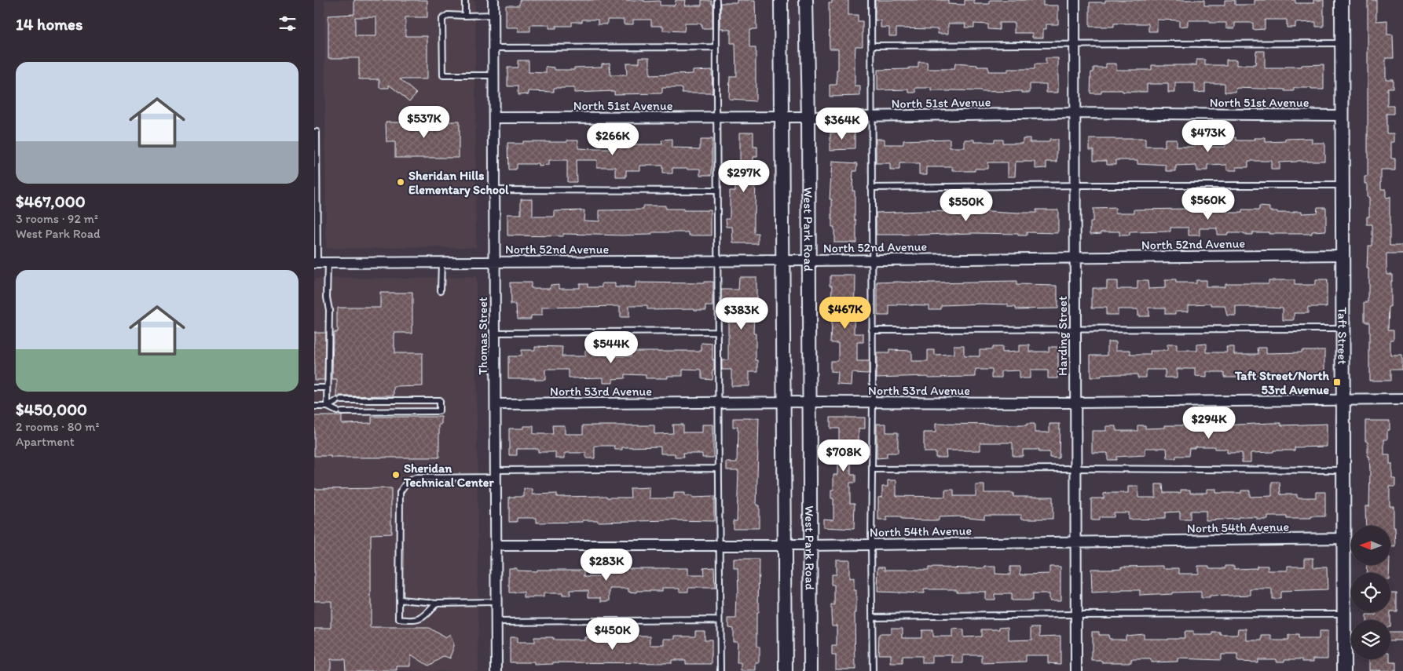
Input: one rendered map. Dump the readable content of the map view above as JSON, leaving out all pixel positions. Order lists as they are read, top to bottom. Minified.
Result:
{"streets":{"street":["North 51st Avenue","West Park Road","North 52nd Avenue","Thomas Street","Harding Street","Taft Street","North 53rd Avenue","North 54th Avenue"]},"crossings":[["North 51st Avenue","West Park Road"],["North 51st Avenue","Thomas Street"],["North 51st Avenue","Harding Street"],["North 51st Avenue","Taft Street"],["West Park Road","North 52nd Avenue"],["West Park Road","North 53rd Avenue"],["West Park Road","North 54th Avenue"],["North 52nd Avenue","Thomas Street"],["North 52nd Avenue","Harding Street"],["North 52nd Avenue","Taft Street"],["Thomas Street","North 53rd Avenue"],["Thomas Street","North 54th Avenue"],["Harding Street","North 53rd Avenue"],["Harding Street","North 54th Avenue"],["Taft Street","North 53rd Avenue"],["Taft Street","North 54th Avenue"]],"places":{"other":["Sheridan Hills Elementary School","Sheridan Technical Center"],"transit":["Taft Street/North 53rd Avenue"]},"north":"left","page":{"heading":"14 homes","list":[{"name":"$467,000","note":"3 rooms · 92 m² · West Park Road"},{"name":"$450,000","note":"2 rooms · 80 m² · Apartment"}],"price":["$537K","$364K","$473K","$266K","$297K","$560K","$550K","$467K","$383K","$544K","$294K","$708K","$283K","$450K"]}}
